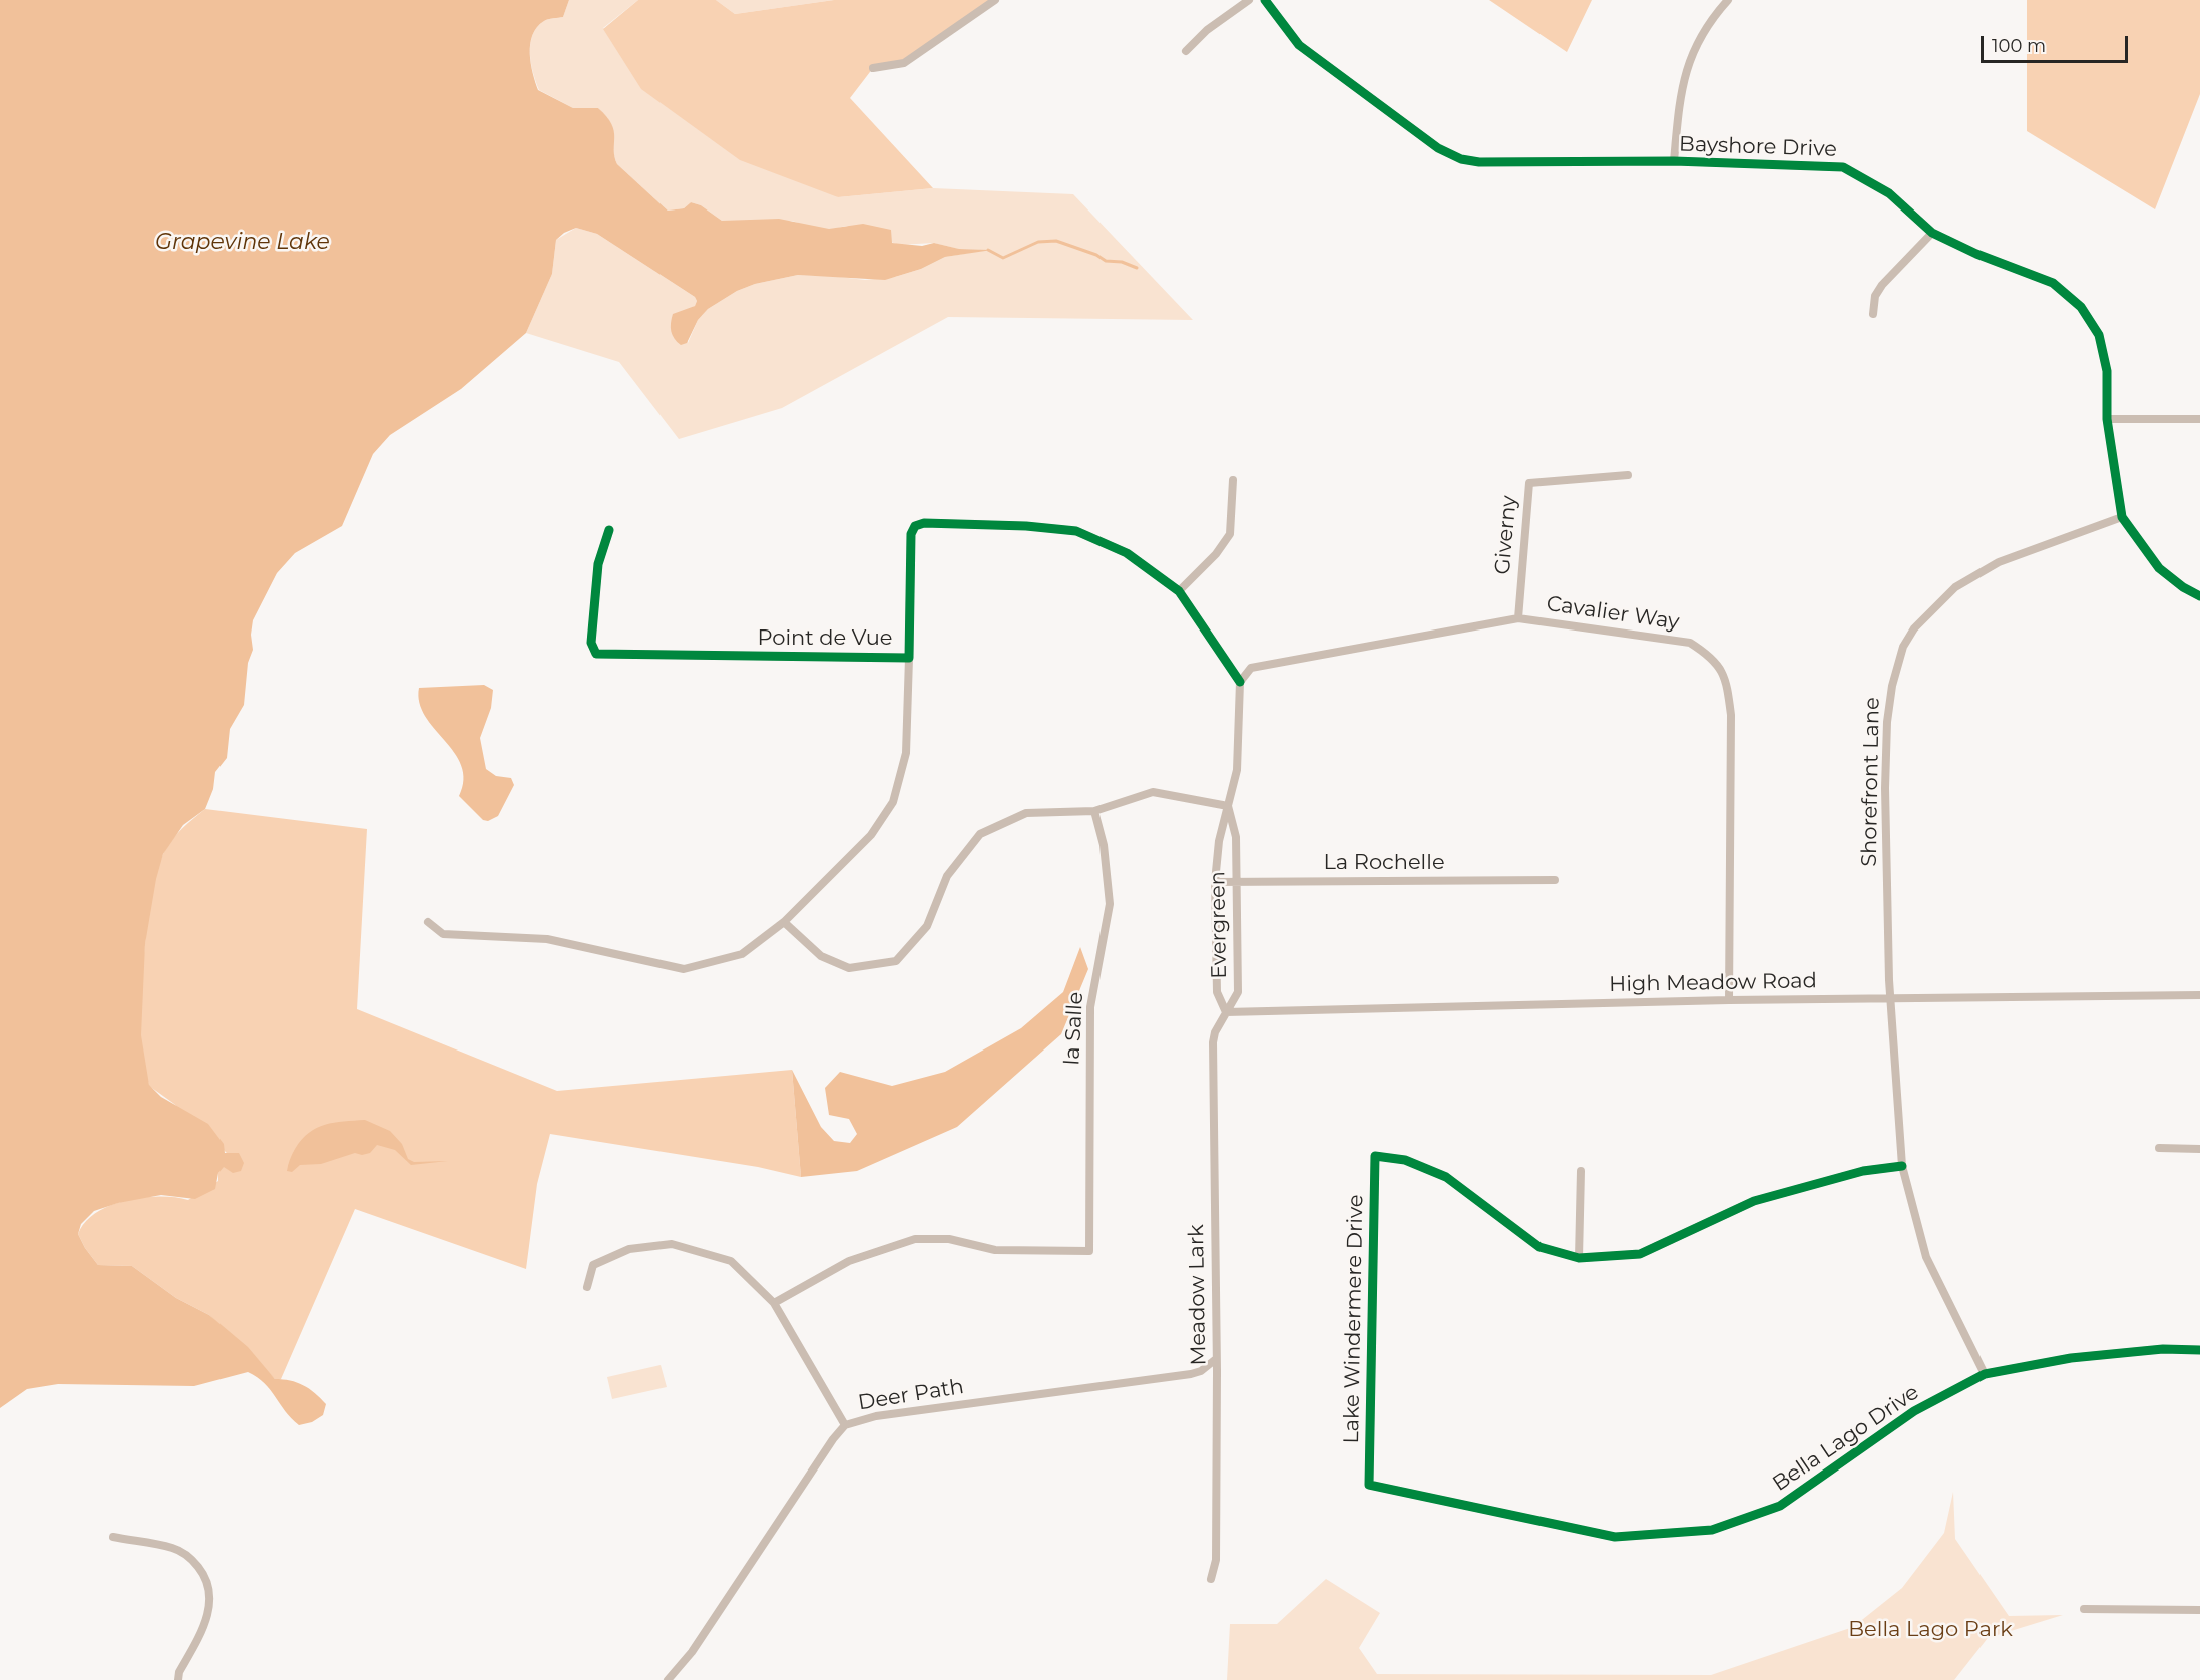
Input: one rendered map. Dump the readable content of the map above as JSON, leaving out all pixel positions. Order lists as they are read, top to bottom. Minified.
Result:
{"streets":{"street":["Bayshore Drive","Giverny","Cavalier Way","Point de Vue","Shorefront Lane","La Rochelle","Evergreen","High Meadow Road","la Salle","Meadow Lark","Lake Windermere Drive","Deer Path","Bella Lago Drive"]},"crossings":[["Bayshore Drive","Shorefront Lane"],["Giverny","Cavalier Way"],["Cavalier Way","Point de Vue"],["Cavalier Way","Evergreen"],["Cavalier Way","High Meadow Road"],["Point de Vue","Evergreen"],["Shorefront Lane","High Meadow Road"],["Shorefront Lane","Bella Lago Drive"],["La Rochelle","Evergreen"],["Evergreen","High Meadow Road"],["Evergreen","Meadow Lark"],["High Meadow Road","Meadow Lark"],["Meadow Lark","Deer Path"],["Lake Windermere Drive","Bella Lago Drive"]],"water":["Grapevine Lake"],"parks":["Bella Lago Park"],"scale_bar":"100 m"}
